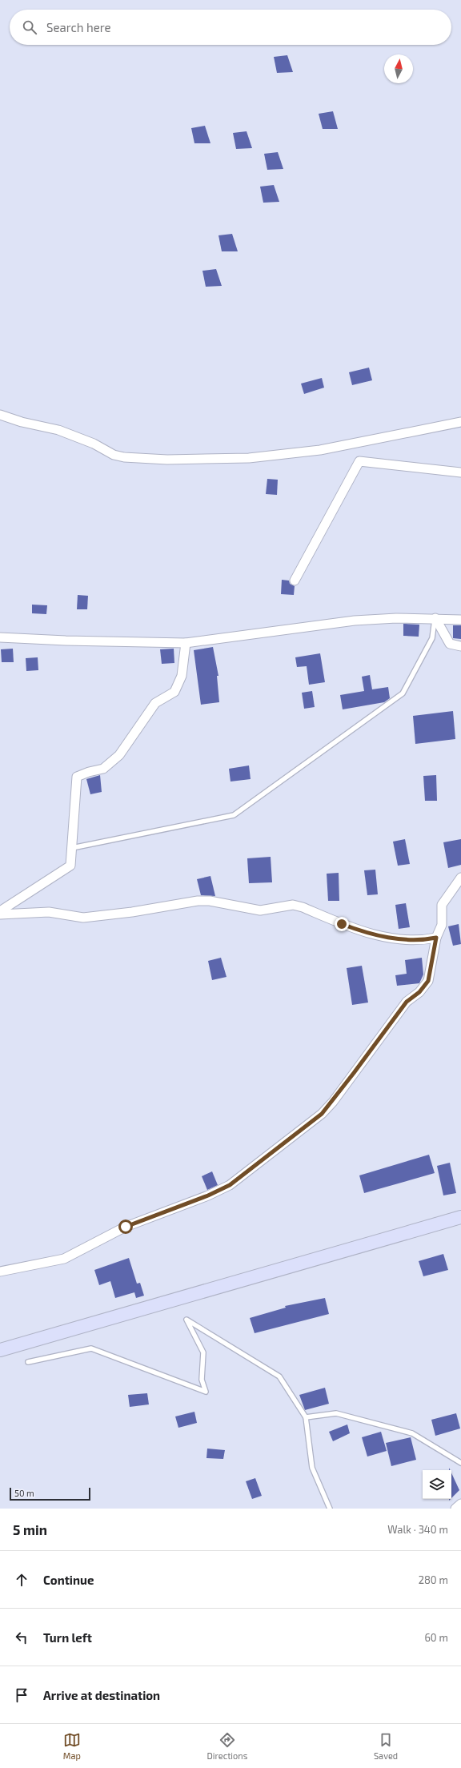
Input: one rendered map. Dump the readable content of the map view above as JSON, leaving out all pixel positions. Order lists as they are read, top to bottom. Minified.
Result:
{"scale_bar":"50 m","north":"top","page":{"search":"Search here","scale":"50 m","heading":["5 min","Walk · 340 m"],"list":[["Continue","280 m"],["Turn left","60 m"],"Arrive at destination"],"nav":["Map","Directions","Saved"]}}
